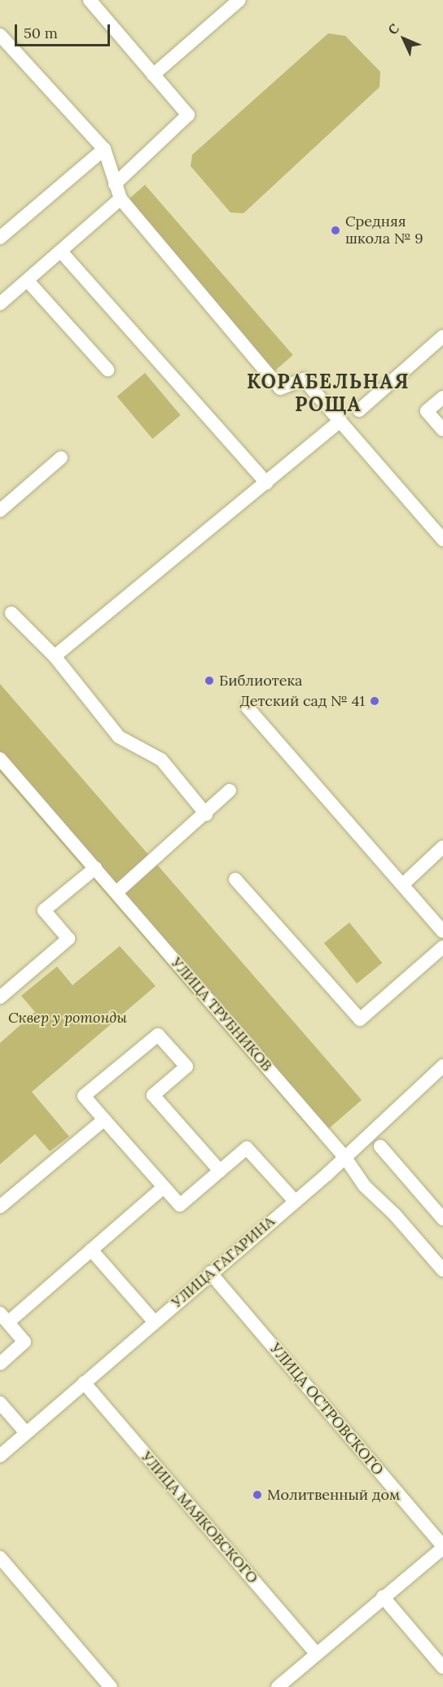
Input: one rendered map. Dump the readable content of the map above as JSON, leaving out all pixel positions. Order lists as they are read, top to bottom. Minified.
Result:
{"streets":{"street":["УЛИЦА ТРУБНИКОВ","УЛИЦА ГАГАРИНА","УЛИЦА ОСТРОВСКОГО","УЛИЦА МАЯКОВСКОГО"]},"crossings":[["УЛИЦА ТРУБНИКОВ","УЛИЦА ГАГАРИНА"],["УЛИЦА ГАГАРИНА","УЛИЦА ОСТРОВСКОГО"],["УЛИЦА ГАГАРИНА","УЛИЦА МАЯКОВСКОГО"]],"districts":["КОРАБЕЛЬНАЯ РОЩА"],"parks":["Сквер у ротонды"],"places":["Средняя школа № 9","Библиотека","Детский сад № 41","Молитвенный дом"],"scale_bar":"50 m","north":"top left"}
